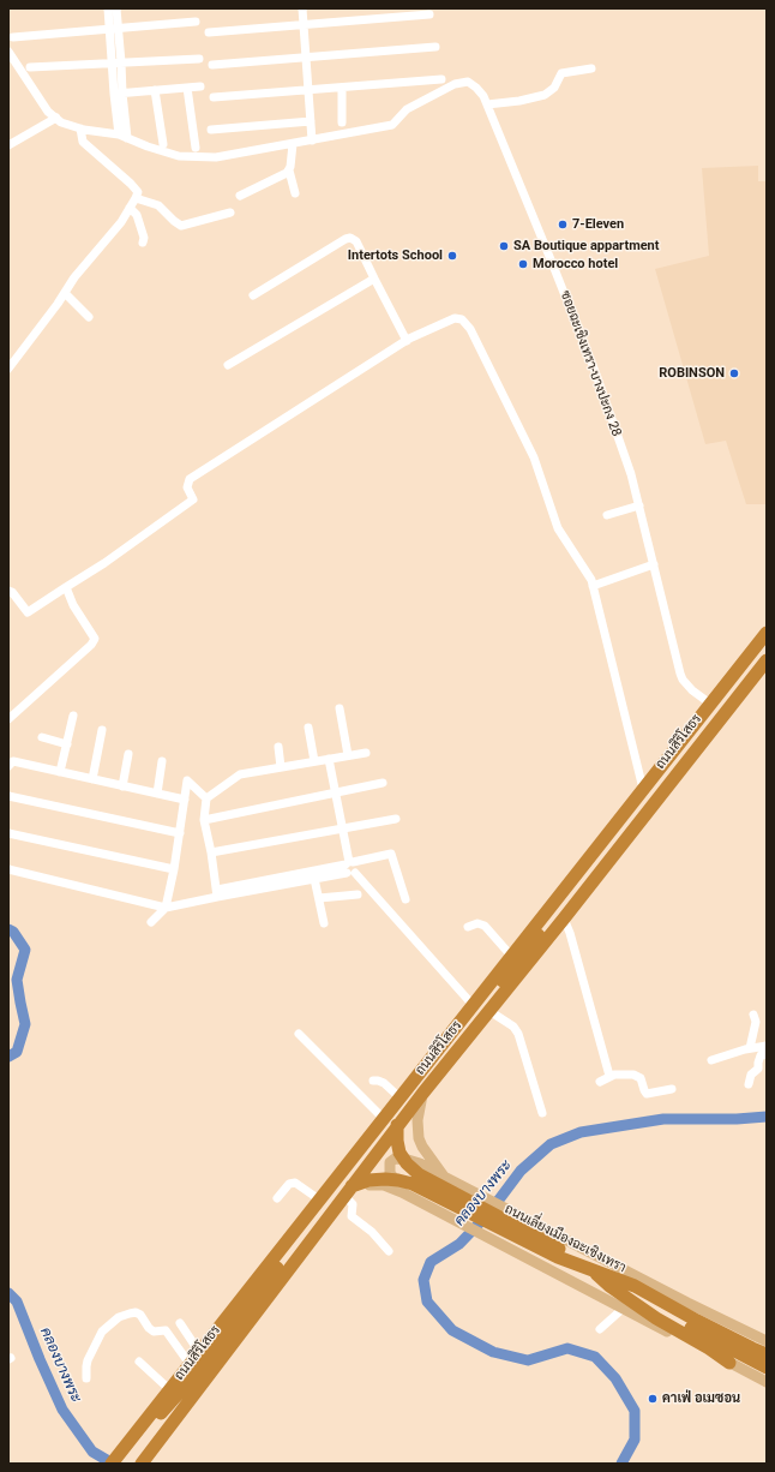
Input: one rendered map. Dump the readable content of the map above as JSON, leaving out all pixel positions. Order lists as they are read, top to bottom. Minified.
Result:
{"streets":{"highway":["ถนนสิริโสธร","ถนนเลี่ยงเมืองฉะเชิงเทรา"],"street":["ซอยฉะเชิงเทรา-บางปะกง 28"]},"crossings":[["ซอยฉะเชิงเทรา-บางปะกง 28","ถนนสิริโสธร"],["ถนนสิริโสธร","ถนนเลี่ยงเมืองฉะเชิงเทรา"]],"water":["คลองบางพระ"],"places":["7-Eleven","SA Boutique appartment","Intertots School","Morocco hotel","ROBINSON","คาเฟ่ อเมซอน"]}
